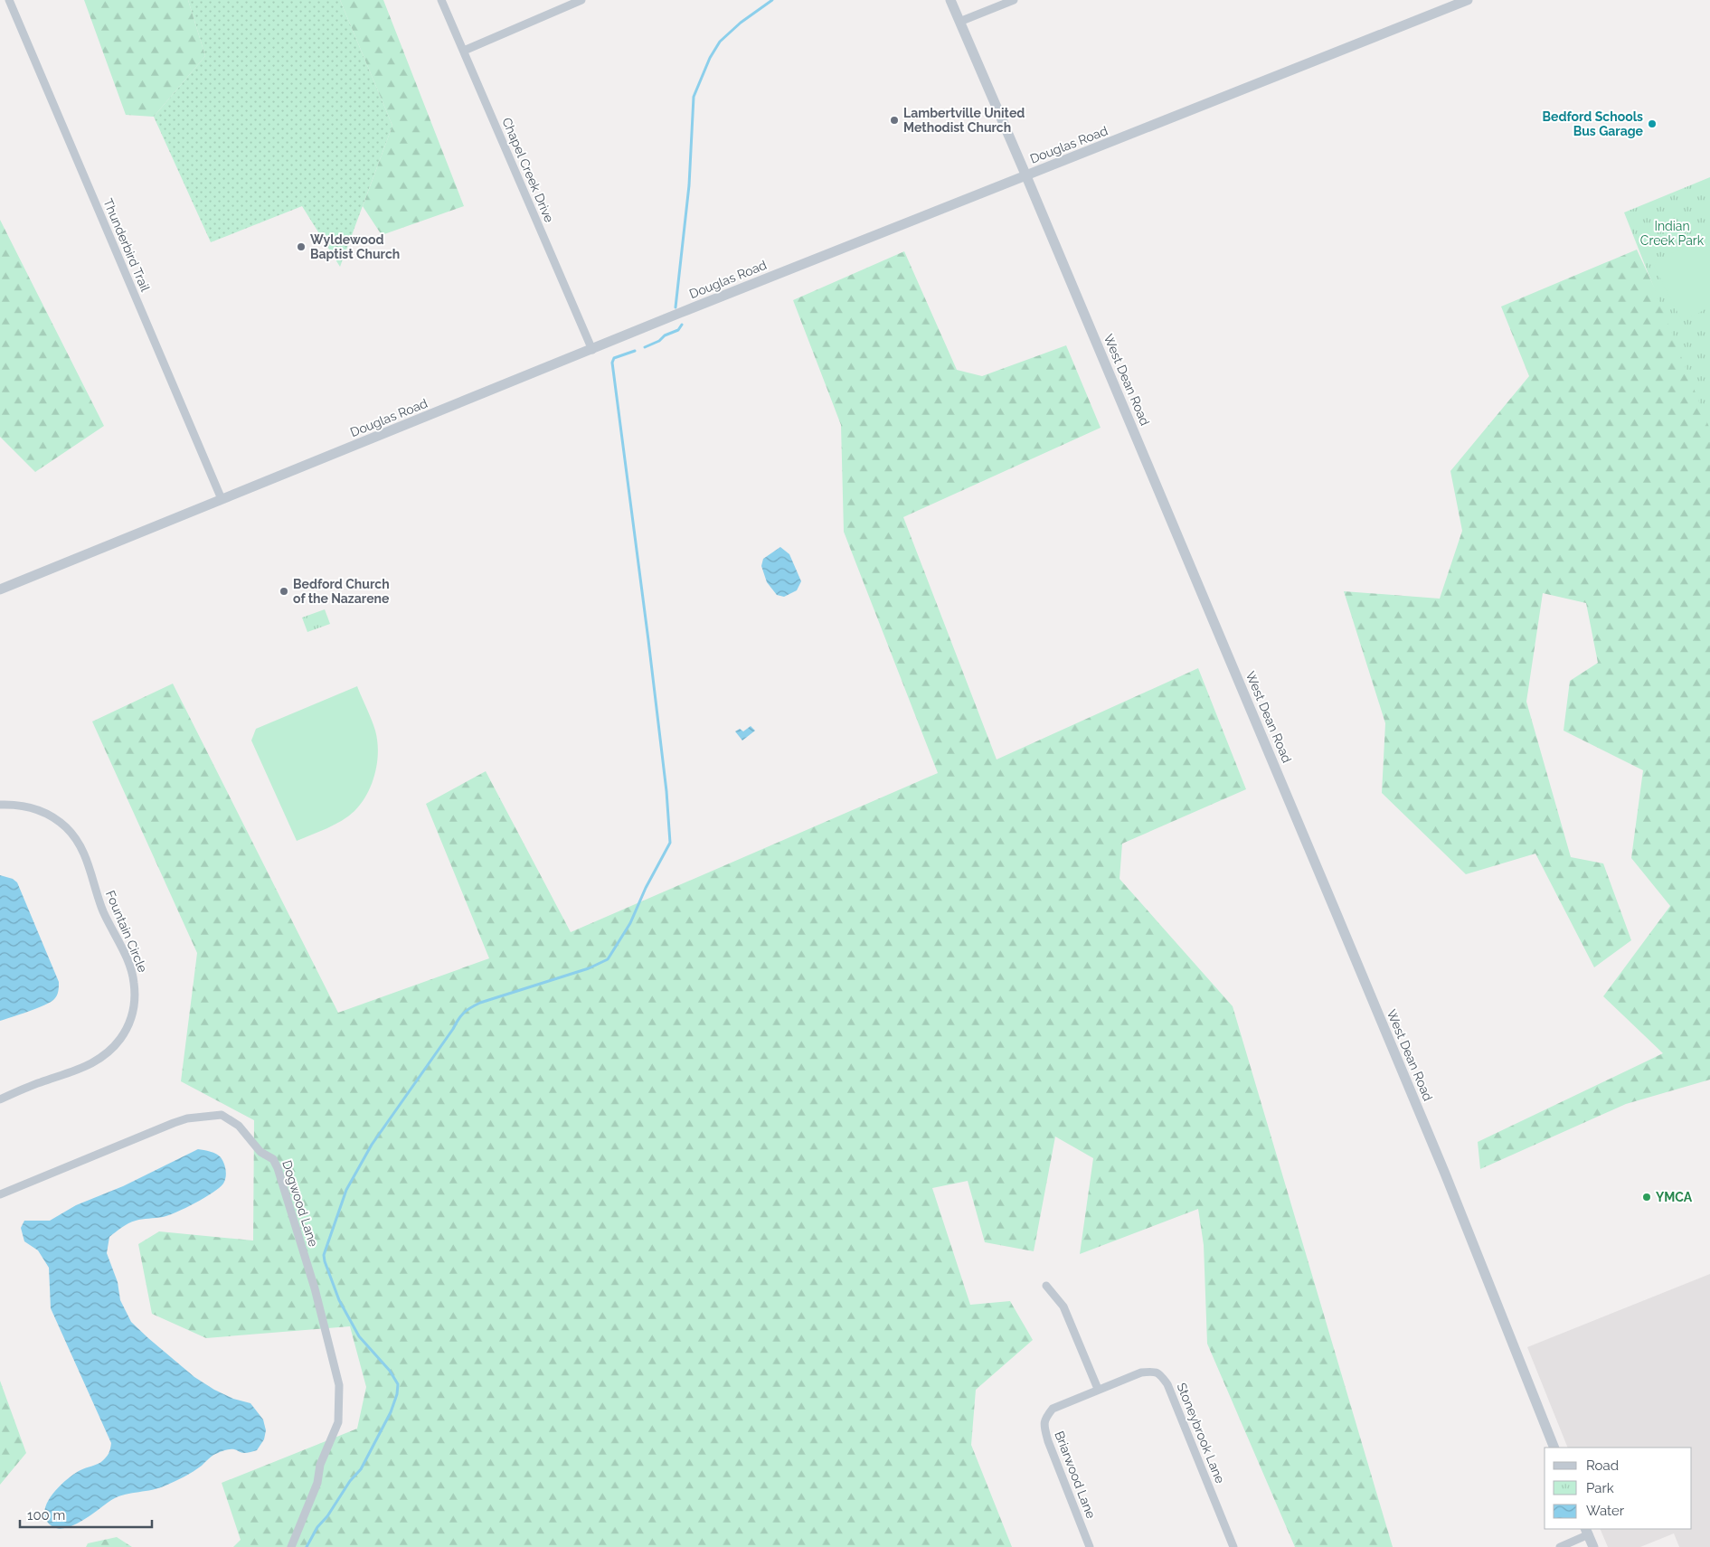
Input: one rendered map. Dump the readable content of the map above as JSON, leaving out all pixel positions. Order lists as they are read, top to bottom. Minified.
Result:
{"streets":{"street":["Douglas Road","Chapel Creek Drive","Thunderbird Trail","West Dean Road","Fountain Circle","Dogwood Lane","Stoneybrook Lane","Briarwood Lane"]},"crossings":[["Douglas Road","Chapel Creek Drive"],["Douglas Road","Thunderbird Trail"],["Douglas Road","West Dean Road"],["Stoneybrook Lane","Briarwood Lane"]],"parks":["Indian Creek Park"],"places":["Lambertville United Methodist Church","Bedford Schools Bus Garage","Wyldewood Baptist Church","Bedford Church of the Nazarene","YMCA"],"legend":["Road","Park","Water"],"scale_bar":"100 m"}
